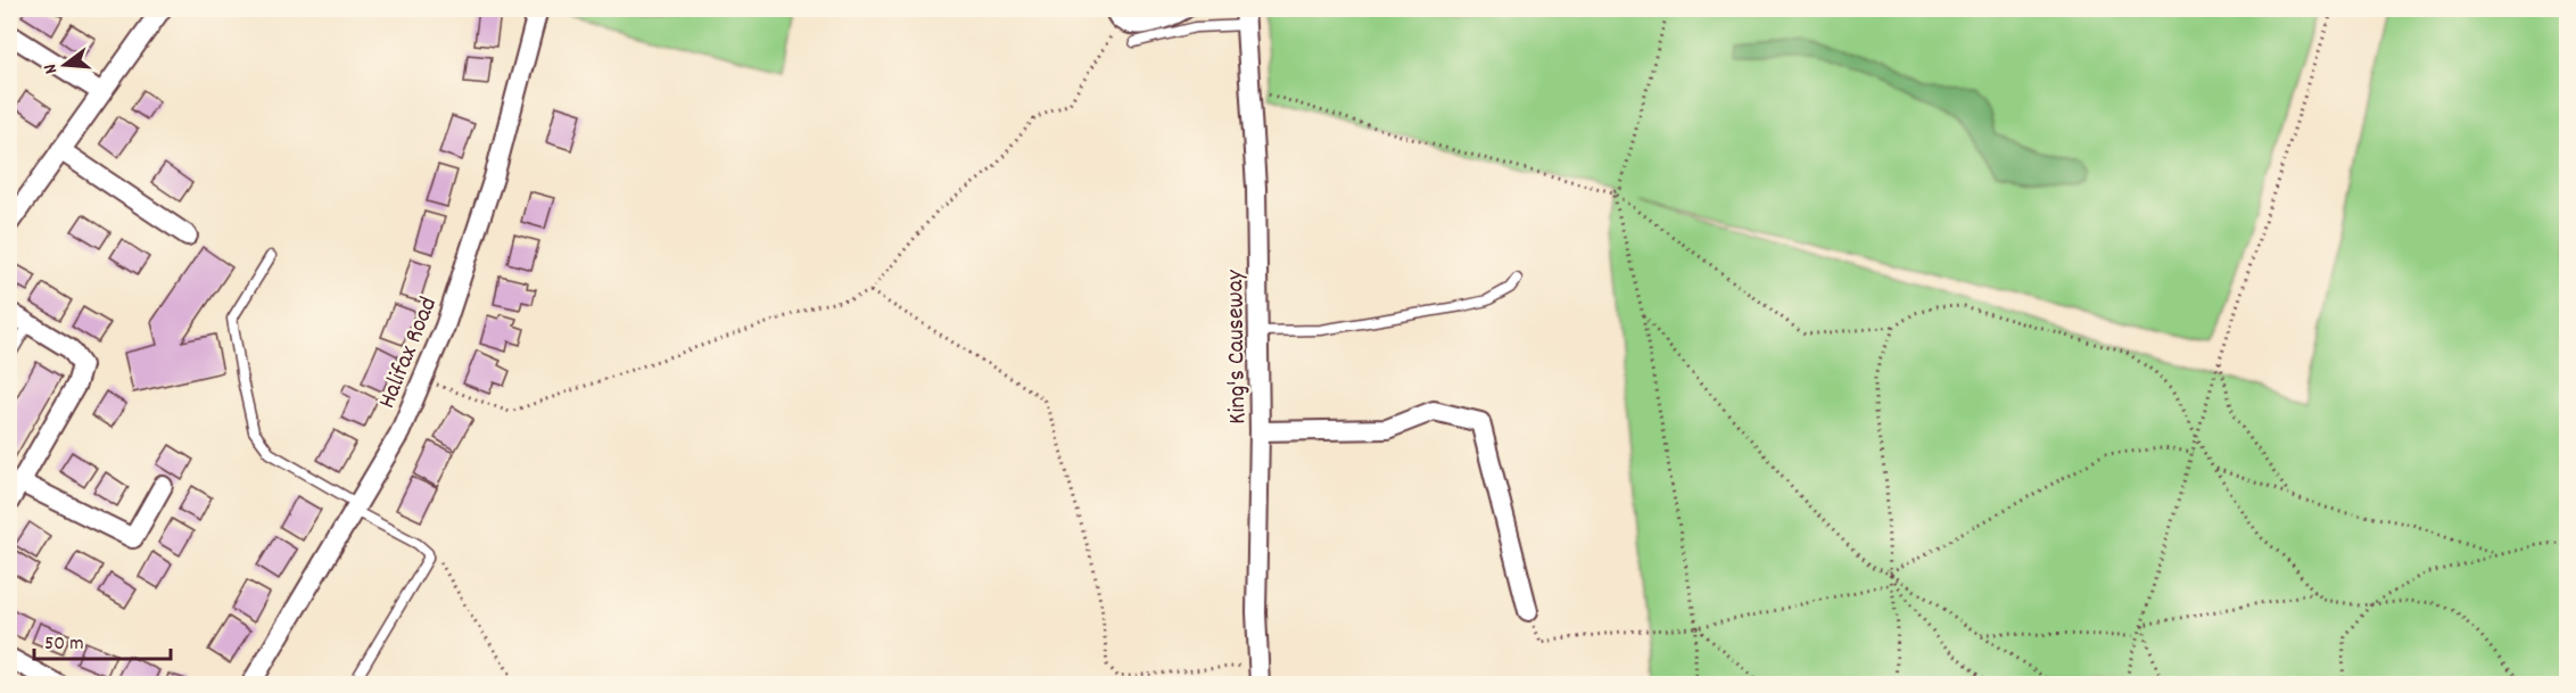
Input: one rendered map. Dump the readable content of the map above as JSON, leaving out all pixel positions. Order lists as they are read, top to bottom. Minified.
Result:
{"streets":{"street":["King's Causeway","Halifax Road"]},"scale_bar":"50 m","north":"left"}
